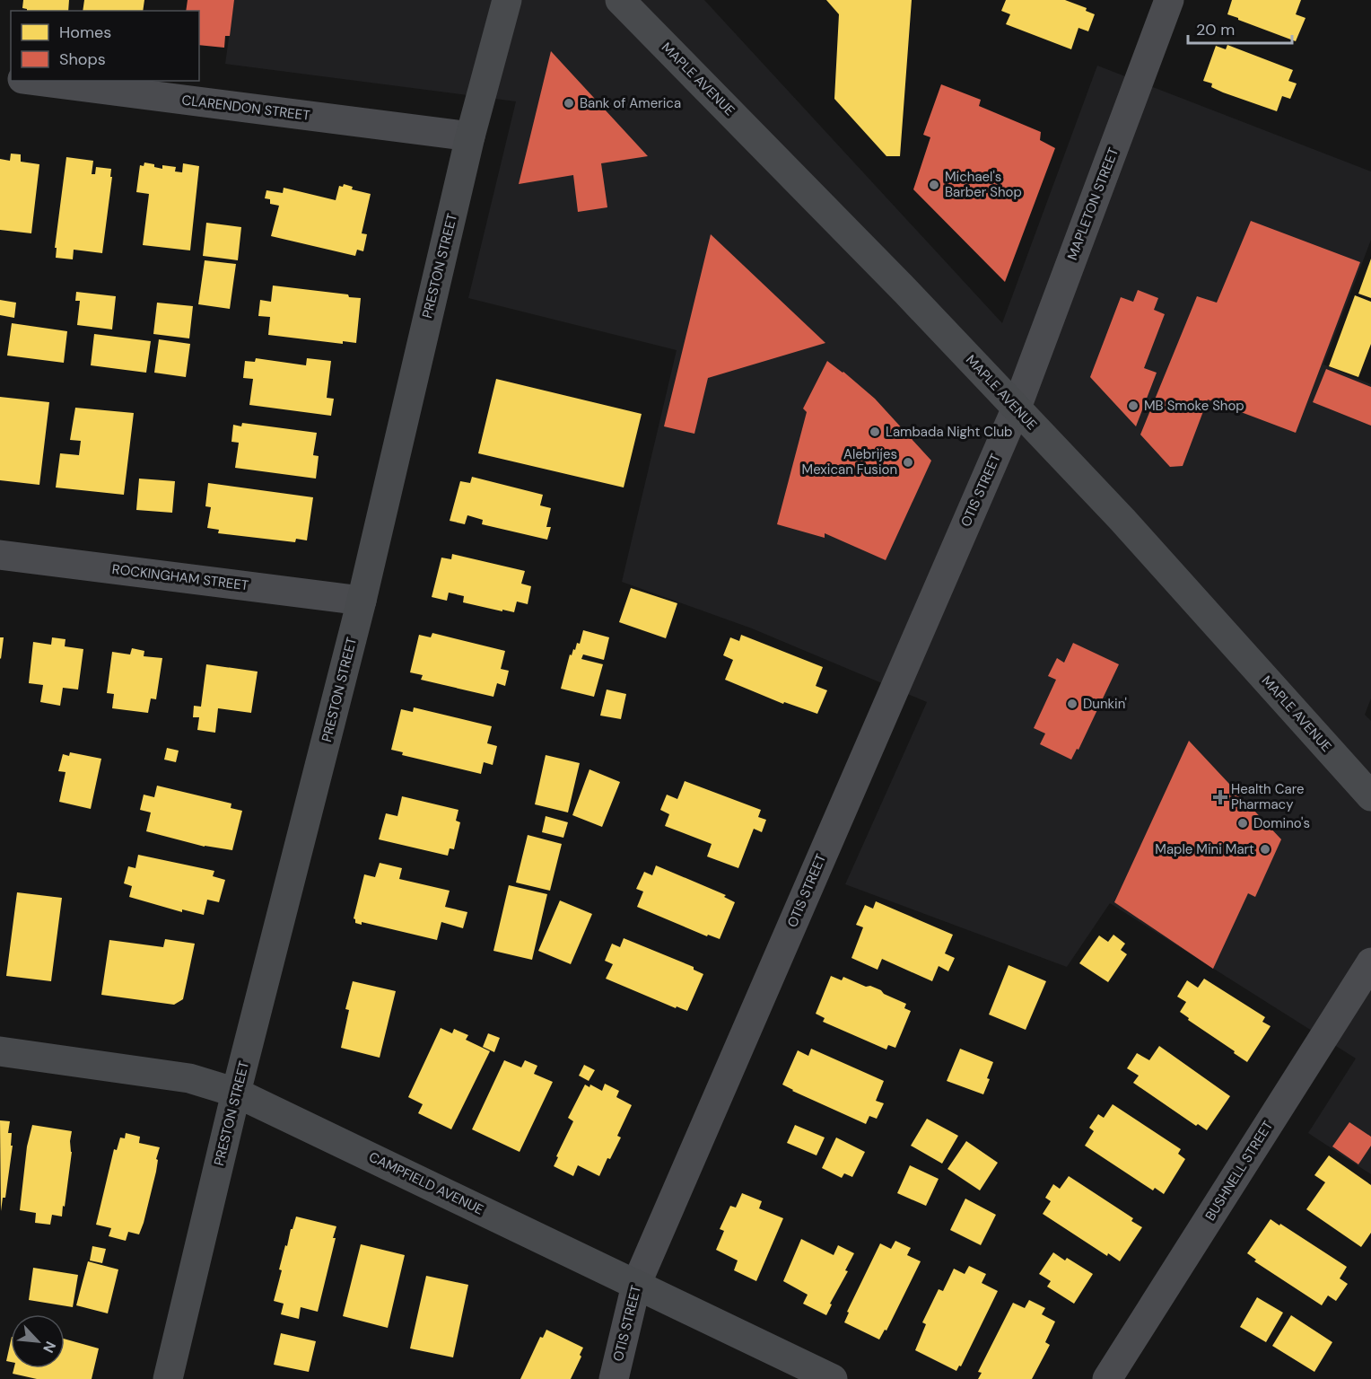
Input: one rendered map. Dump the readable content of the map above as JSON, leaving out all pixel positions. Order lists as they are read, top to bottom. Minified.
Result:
{"streets":{"street":["MAPLE AVENUE","CLARENDON STREET","MAPLETON STREET","PRESTON STREET","OTIS STREET","ROCKINGHAM STREET","BUSHNELL STREET","CAMPFIELD AVENUE"]},"crossings":[["MAPLE AVENUE","MAPLETON STREET"],["MAPLE AVENUE","OTIS STREET"],["CLARENDON STREET","PRESTON STREET"],["MAPLETON STREET","OTIS STREET"],["PRESTON STREET","ROCKINGHAM STREET"],["PRESTON STREET","CAMPFIELD AVENUE"],["OTIS STREET","CAMPFIELD AVENUE"]],"places":{"other":["Bank of America","Michael's Barber Shop","MB Smoke Shop","Lambada Night Club","Alebrijes Mexican Fusion","Dunkin'","Domino's","Maple Mini Mart"],"health":["Health Care Pharmacy"]},"legend":["Homes","Shops"],"scale_bar":"20 m","north":"bottom right"}
